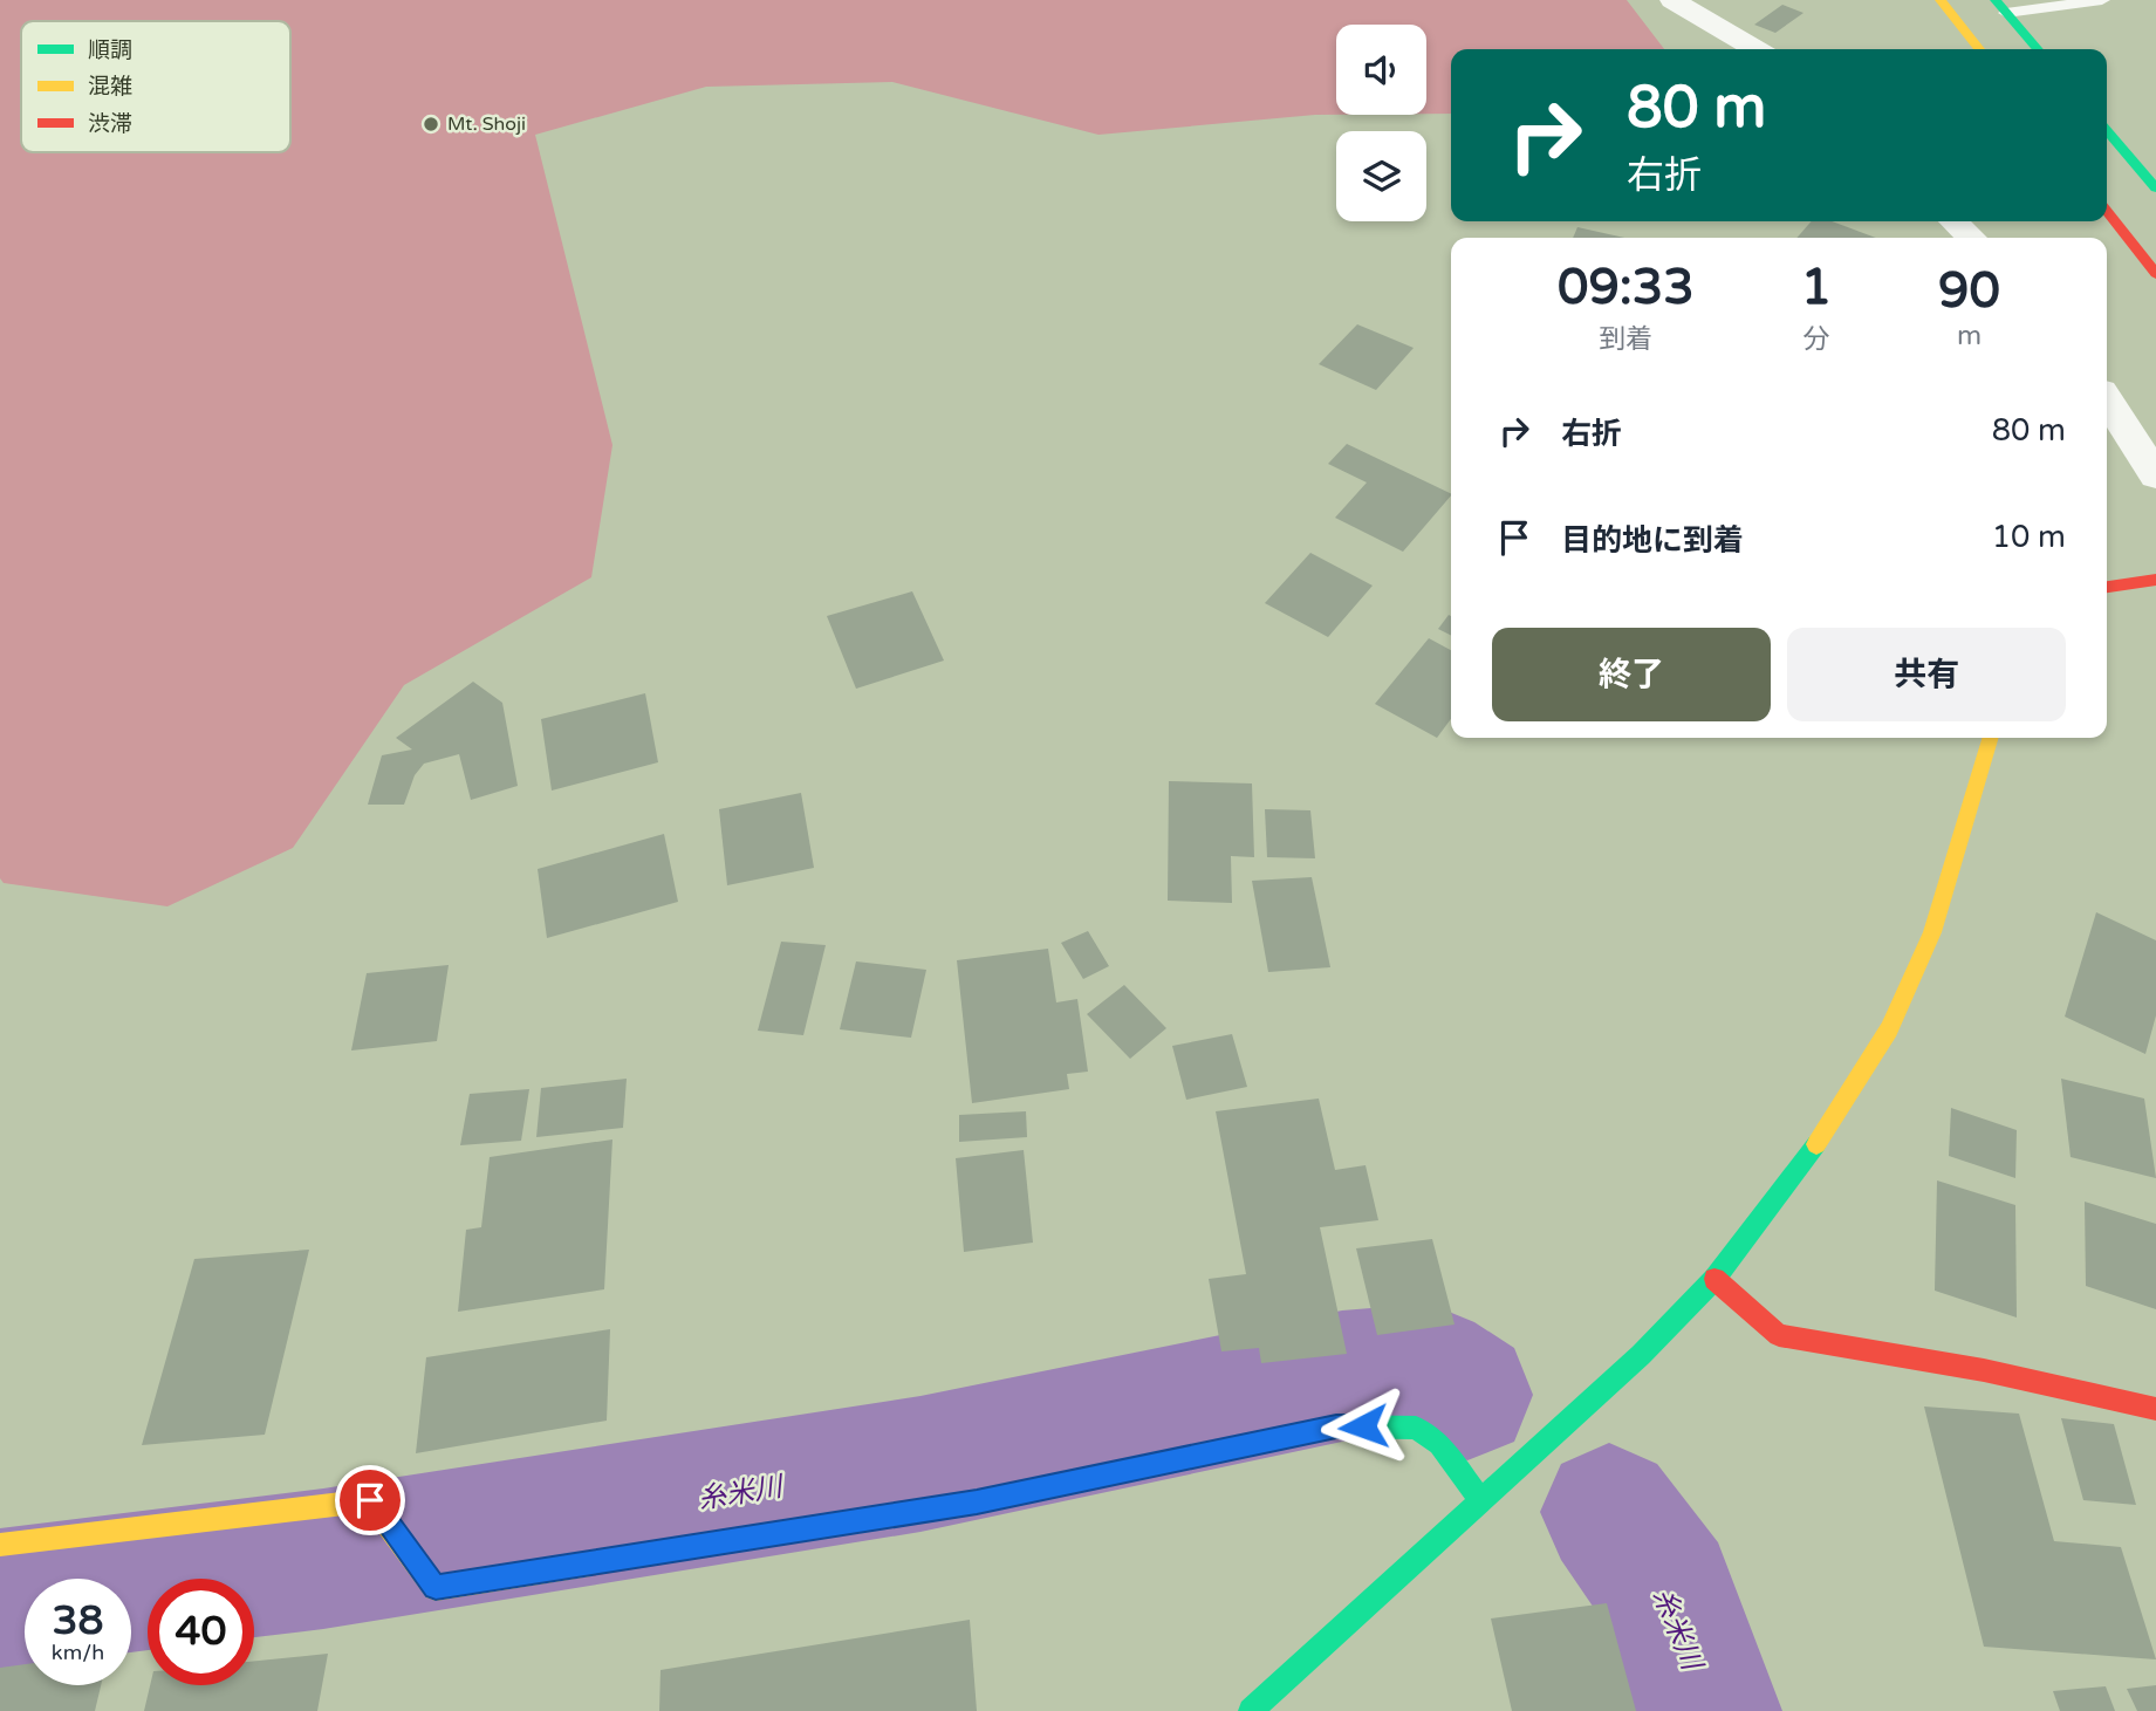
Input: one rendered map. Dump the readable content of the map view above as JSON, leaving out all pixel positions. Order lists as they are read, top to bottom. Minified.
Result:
{"water":["糸米川"],"places":["Mt. Shoji"],"legend":["順調","混雑","渋滞"],"page":{"turn":["80 m","右折"],"eta":["09:33","到着","1","分","90","m"],"list":[{"name":"右折","value":"80 m"},{"name":"目的地に到着","value":"10 m"}],"buttons":["終了","共有"],"speed":"38 km/h","limit":"40"}}
